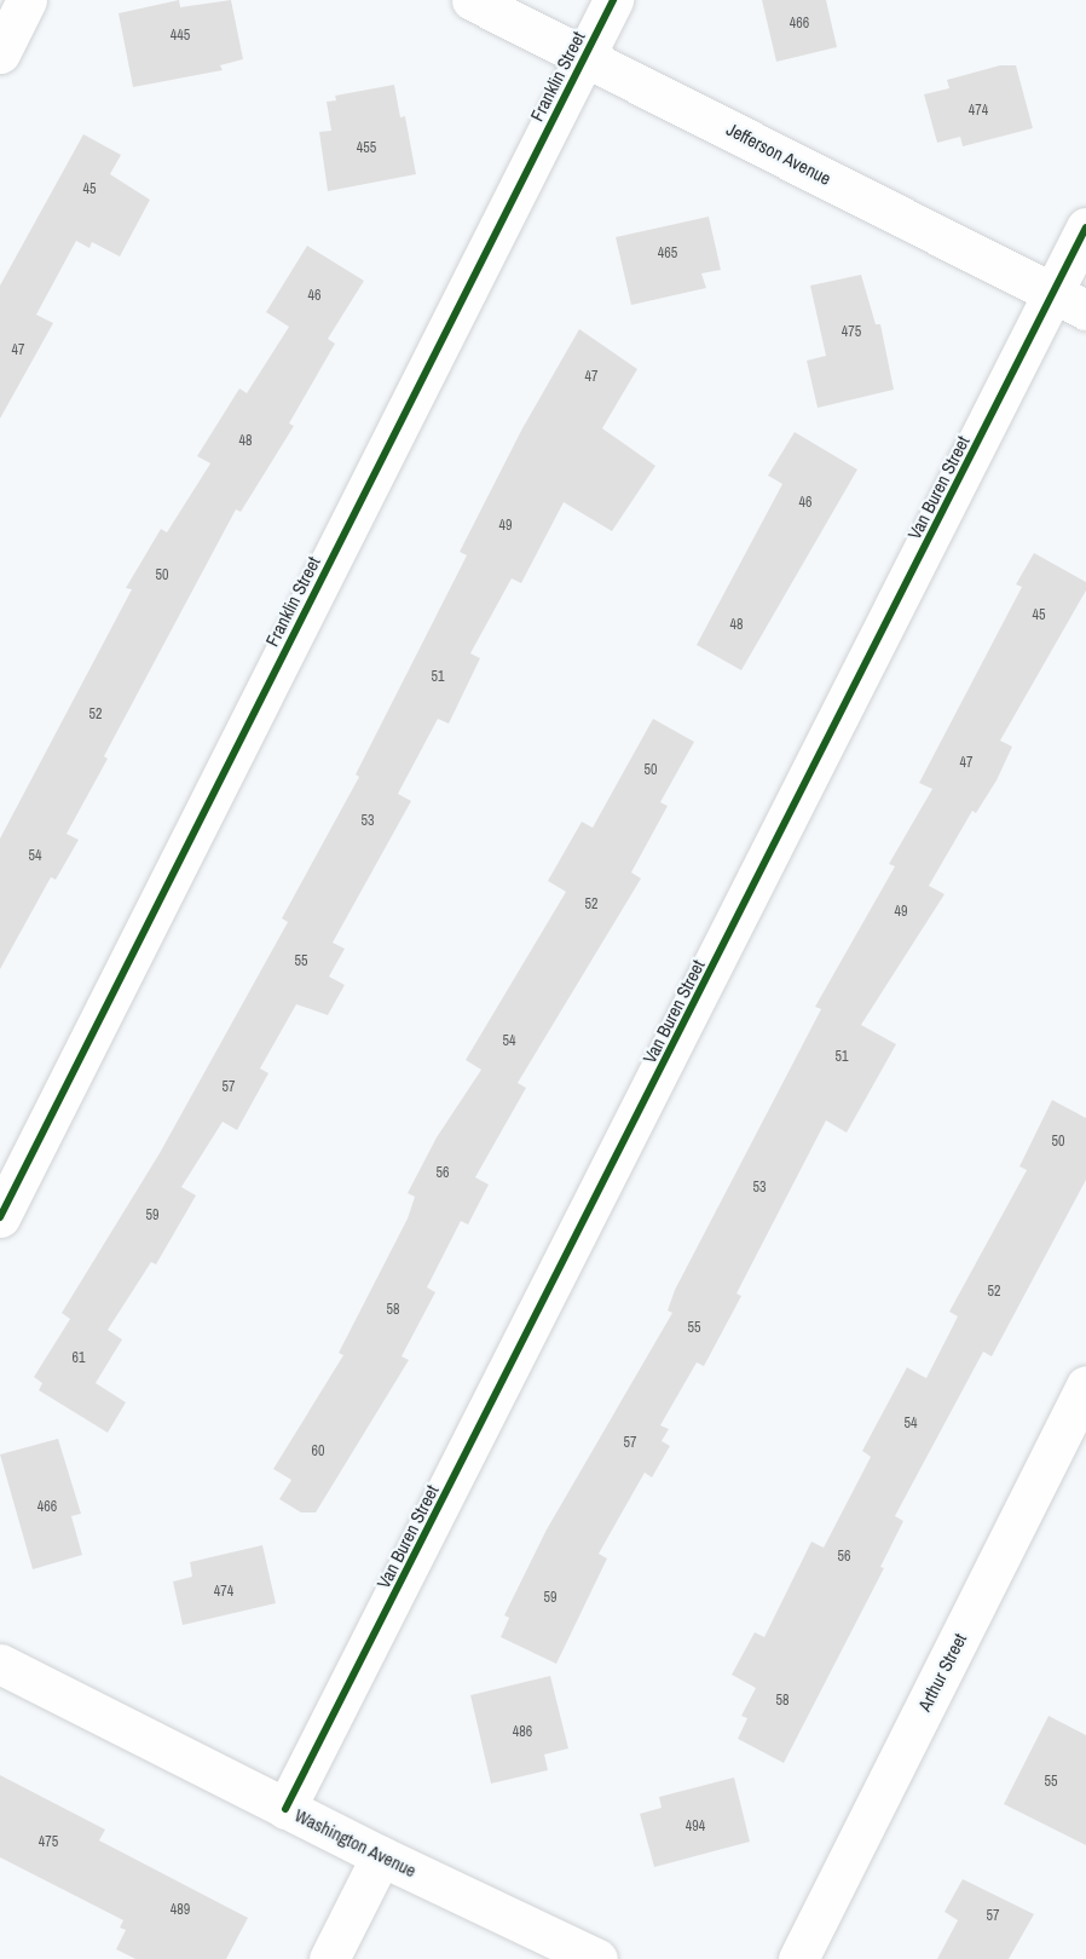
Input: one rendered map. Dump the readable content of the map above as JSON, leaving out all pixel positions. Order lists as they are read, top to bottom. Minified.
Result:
{"streets":{"street":["Franklin Street","Jefferson Avenue","Van Buren Street","Arthur Street","Washington Avenue"]},"crossings":[["Franklin Street","Jefferson Avenue"],["Jefferson Avenue","Van Buren Street"],["Van Buren Street","Washington Avenue"]],"house_numbers":["466","445","474","455","45","465","46","475","47","47","48","46","49","50","45","48","51","52","47","50","53","54","52","49","55","54","51","57","50","56","53","59","52","58","55","61","54","57","60","466","56","474","59","58","486","55","494","475","489","57"]}
